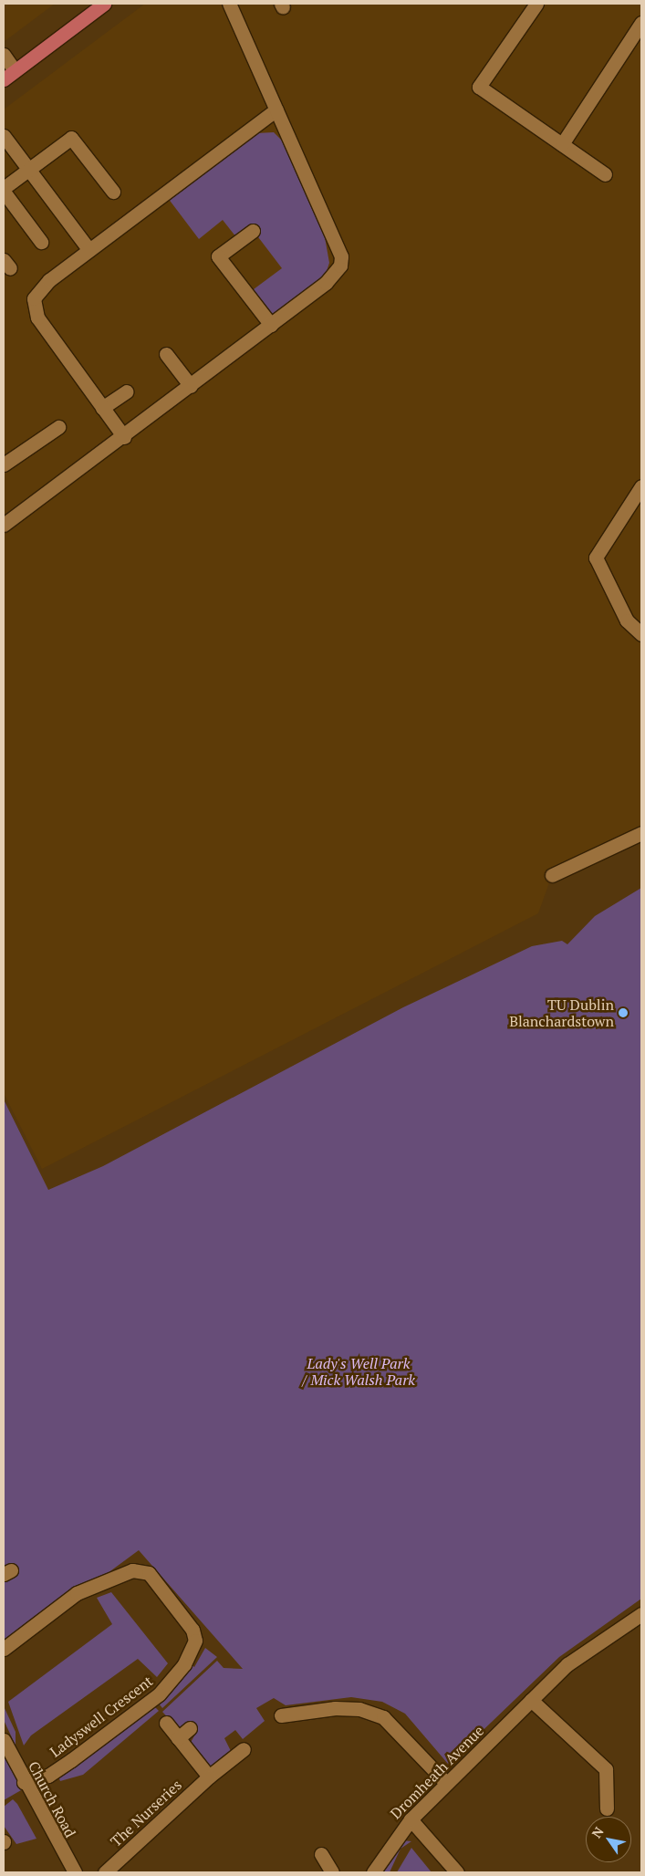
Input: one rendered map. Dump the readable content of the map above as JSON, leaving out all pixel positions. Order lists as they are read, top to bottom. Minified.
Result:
{"streets":{"street":["Ladyswell Crescent","Dromheath Avenue","Church Road","The Nurseries"]},"crossings":[["Ladyswell Crescent","Church Road"]],"parks":["Lady's Well Park / Mick Walsh Park"],"places":["TU Dublin Blanchardstown"],"north":"top left"}
